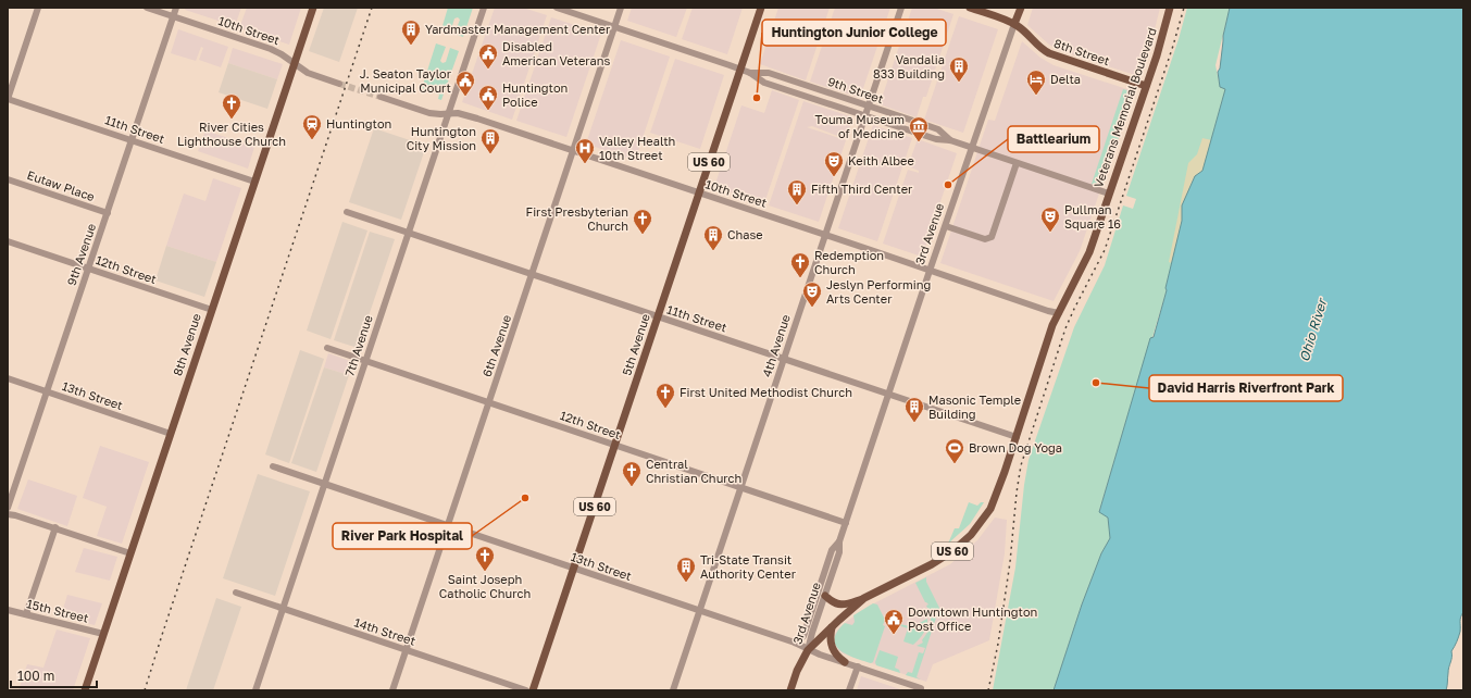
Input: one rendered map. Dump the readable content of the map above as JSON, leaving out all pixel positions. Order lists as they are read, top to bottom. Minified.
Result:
{"streets":{"main road":["8th Street","Veterans Memorial Boulevard","US 60","3rd Avenue","8th Avenue","5th Avenue"],"street":["10th Street","9th Street","11th Street","Eutaw Place","9th Avenue","12th Street","7th Avenue","6th Avenue","4th Avenue","13th Street","15th Street","14th Street"]},"crossings":[["10th Street","Veterans Memorial Boulevard"],["10th Street","3rd Avenue"],["10th Street","9th Avenue"],["10th Street","8th Avenue"],["10th Street","5th Avenue"],["10th Street","7th Avenue"],["10th Street","6th Avenue"],["10th Street","4th Avenue"],["8th Street","Veterans Memorial Boulevard"],["8th Street","3rd Avenue"],["9th Street","Veterans Memorial Boulevard"],["9th Street","3rd Avenue"],["9th Street","5th Avenue"],["9th Street","6th Avenue"],["9th Street","4th Avenue"],["Veterans Memorial Boulevard","11th Street"],["Veterans Memorial Boulevard","3rd Avenue"],["Veterans Memorial Boulevard","13th Street"],["11th Street","3rd Avenue"],["11th Street","9th Avenue"],["11th Street","8th Avenue"],["11th Street","5th Avenue"],["11th Street","7th Avenue"],["11th Street","6th Avenue"],["11th Street","4th Avenue"],["Eutaw Place","9th Avenue"],["3rd Avenue","12th Street"],["3rd Avenue","13th Street"],["9th Avenue","12th Street"],["9th Avenue","13th Street"],["12th Street","8th Avenue"],["12th Street","5th Avenue"],["12th Street","7th Avenue"],["12th Street","6th Avenue"],["12th Street","4th Avenue"],["8th Avenue","13th Street"],["8th Avenue","15th Street"],["5th Avenue","13th Street"],["7th Avenue","13th Street"],["7th Avenue","14th Street"],["6th Avenue","13th Street"],["6th Avenue","14th Street"],["4th Avenue","13th Street"]],"water":["Ohio River"],"places":{"building":["Yardmaster Management Center","Vandalia 833 Building","Huntington City Mission","Fifth Third Center","Chase","Masonic Temple Building","Tri-State Transit Authority Center"],"public building":["Disabled American Veterans","J. Seaton Taylor Municipal Court","Huntington Police","Downtown Huntington Post Office"],"hotel":["Delta"],"other":["Huntington Junior College","Battlearium","David Harris Riverfront Park","River Park Hospital"],"church":["River Cities Lighthouse Church","First Presbyterian Church","Redemption Church","First United Methodist Church","Central Christian Church","Saint Joseph Catholic Church"],"station":["Huntington"],"museum":["Touma Museum of Medicine"],"hospital":["Valley Health 10th Street"],"theatre":["Keith Albee","Pullman Square 16","Jeslyn Performing Arts Center"],"sports":["Brown Dog Yoga"]},"scale_bar":"100 m"}
